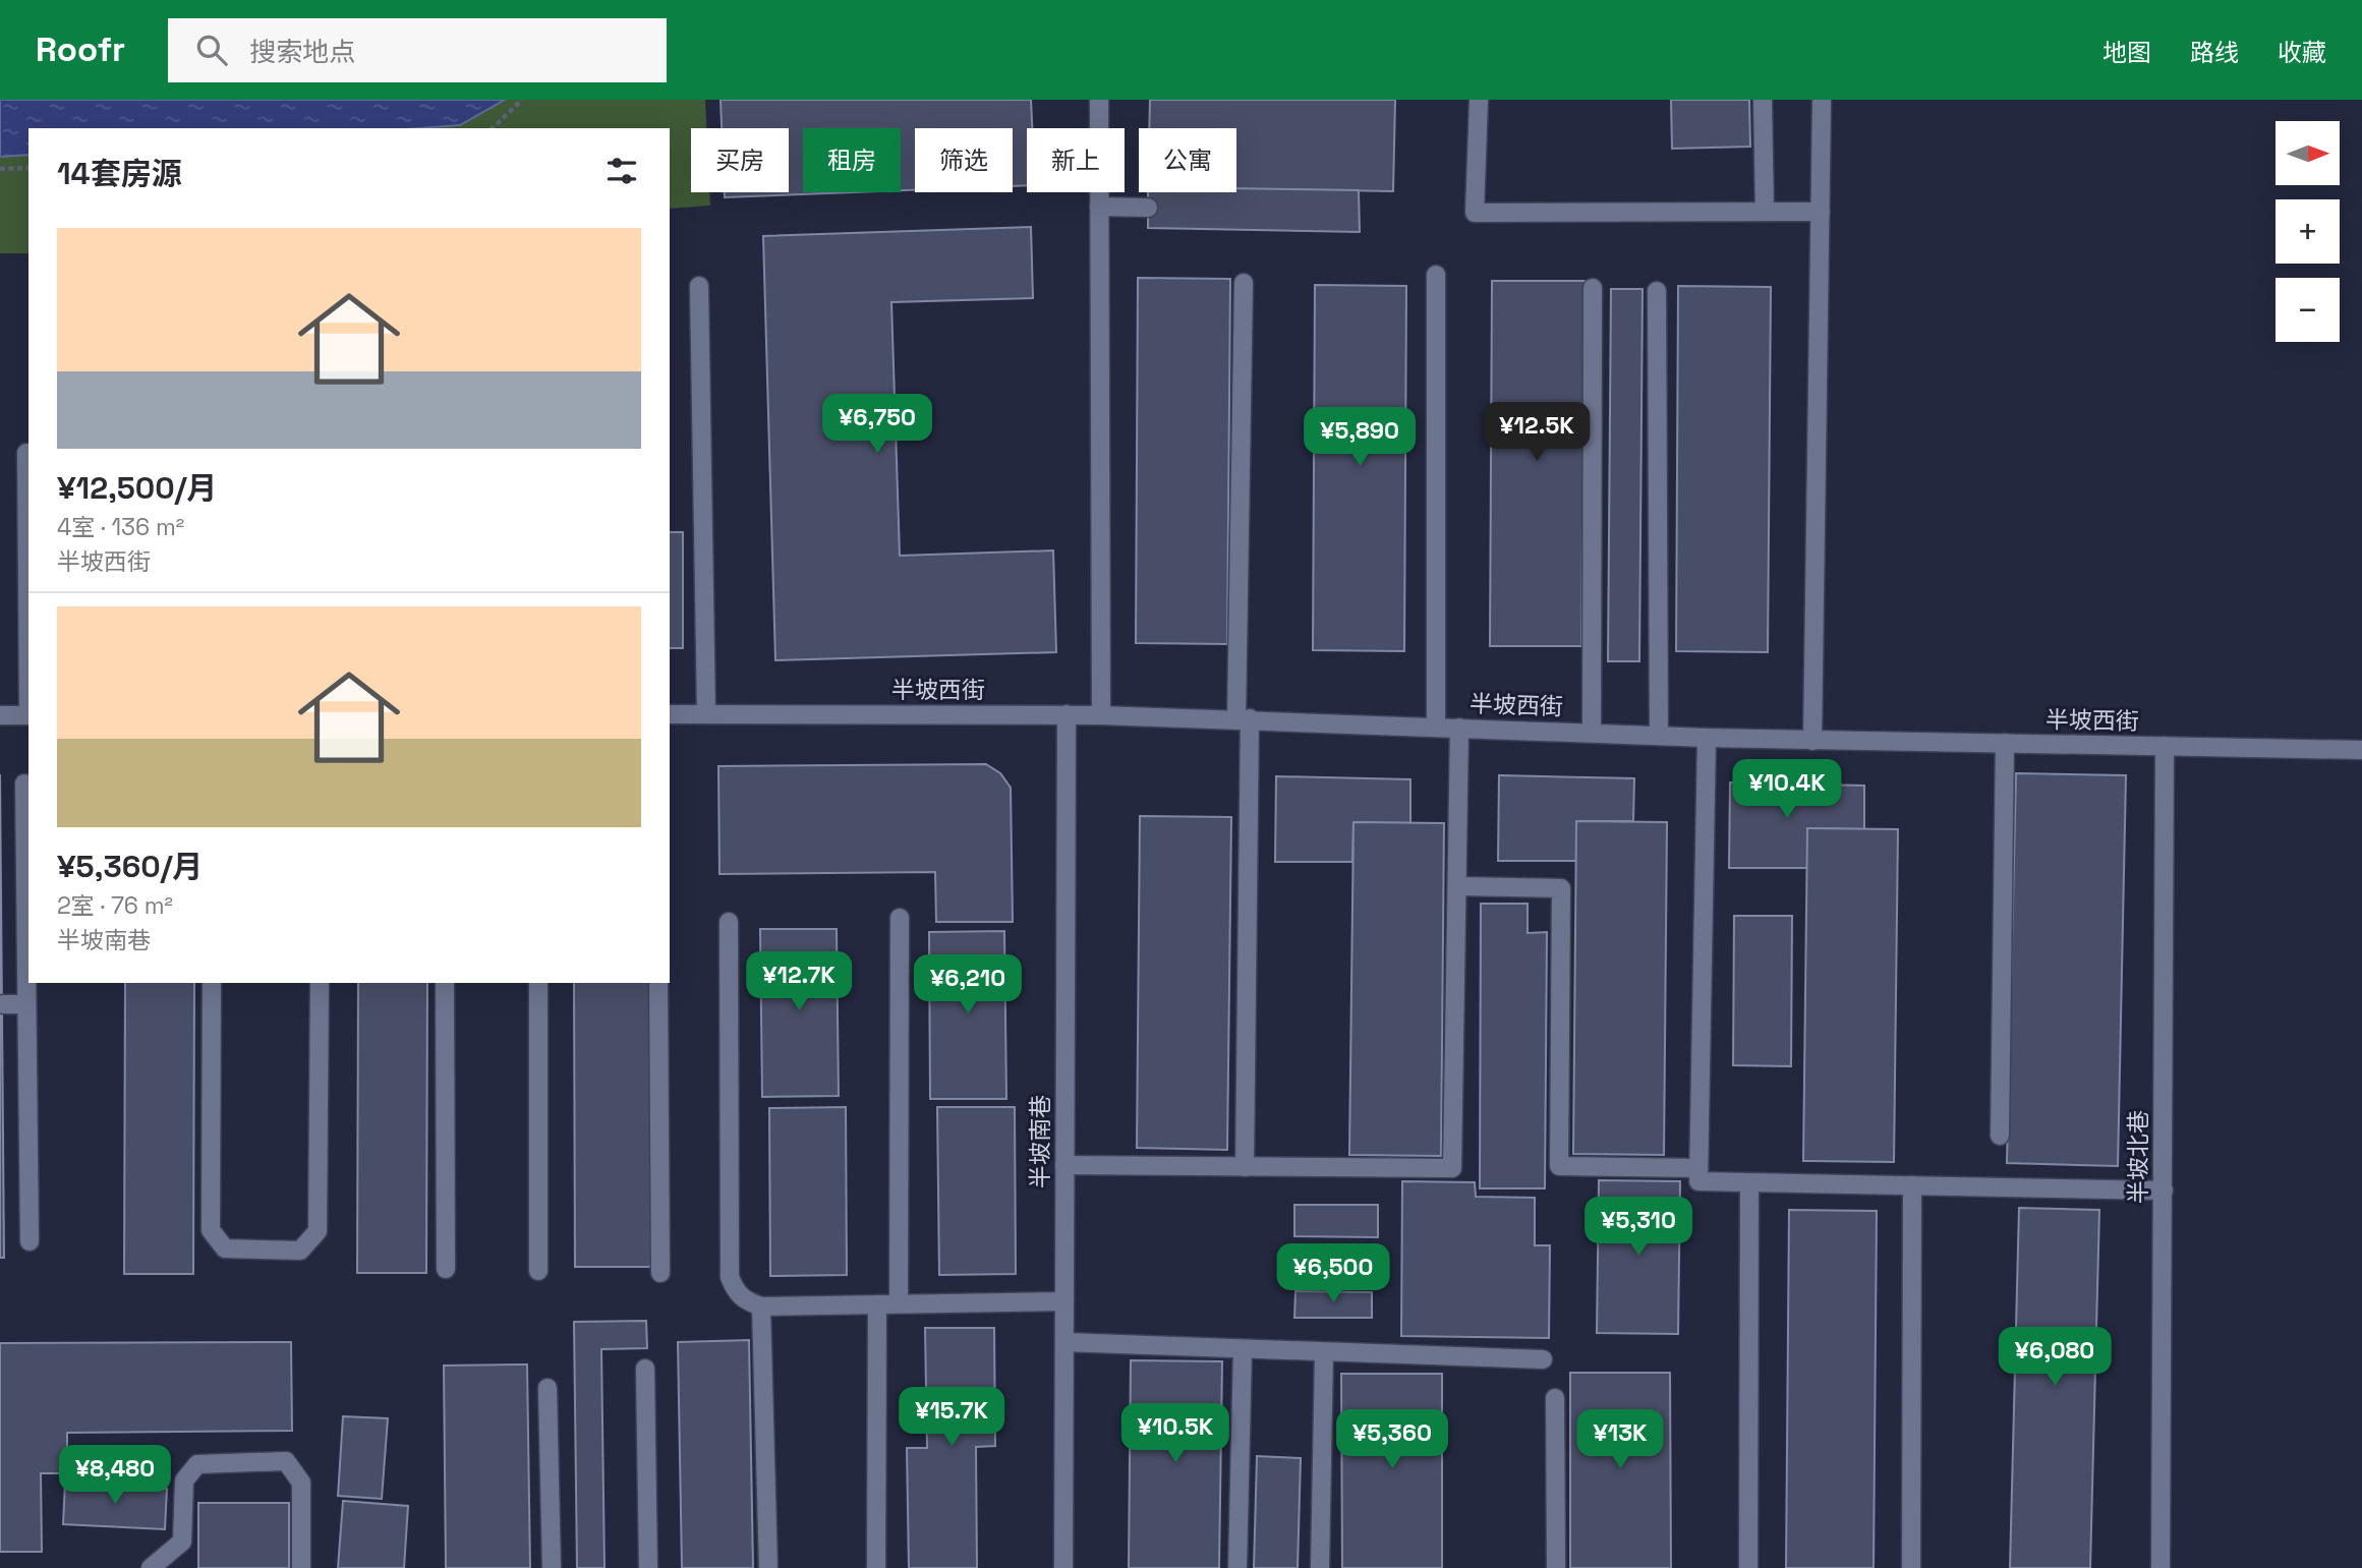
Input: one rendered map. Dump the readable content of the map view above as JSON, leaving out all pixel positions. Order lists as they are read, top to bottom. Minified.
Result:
{"streets":{"street":["半坡西街","半坡南巷","半坡北巷"]},"crossings":[["半坡西街","半坡南巷"],["半坡西街","半坡北巷"]],"north":"right","page":{"header":"Roofr","search":"搜索地点","nav":["地图","路线","收藏"],"map_buttons":["+","−"],"chip":["买房","租房","筛选","新上","公寓"],"heading":"14套房源","list":[{"name":"¥12,500/月","note":"4室 · 136 m² · 半坡西街"},{"name":"¥5,360/月","note":"2室 · 76 m² · 半坡南巷"}],"price":["¥6,750","¥12.5K","¥5,890","¥10.4K","¥12.7K","¥6,210","¥5,310","¥6,500","¥6,080","¥15.7K","¥10.5K","¥5,360","¥13K","¥8,480"]}}
